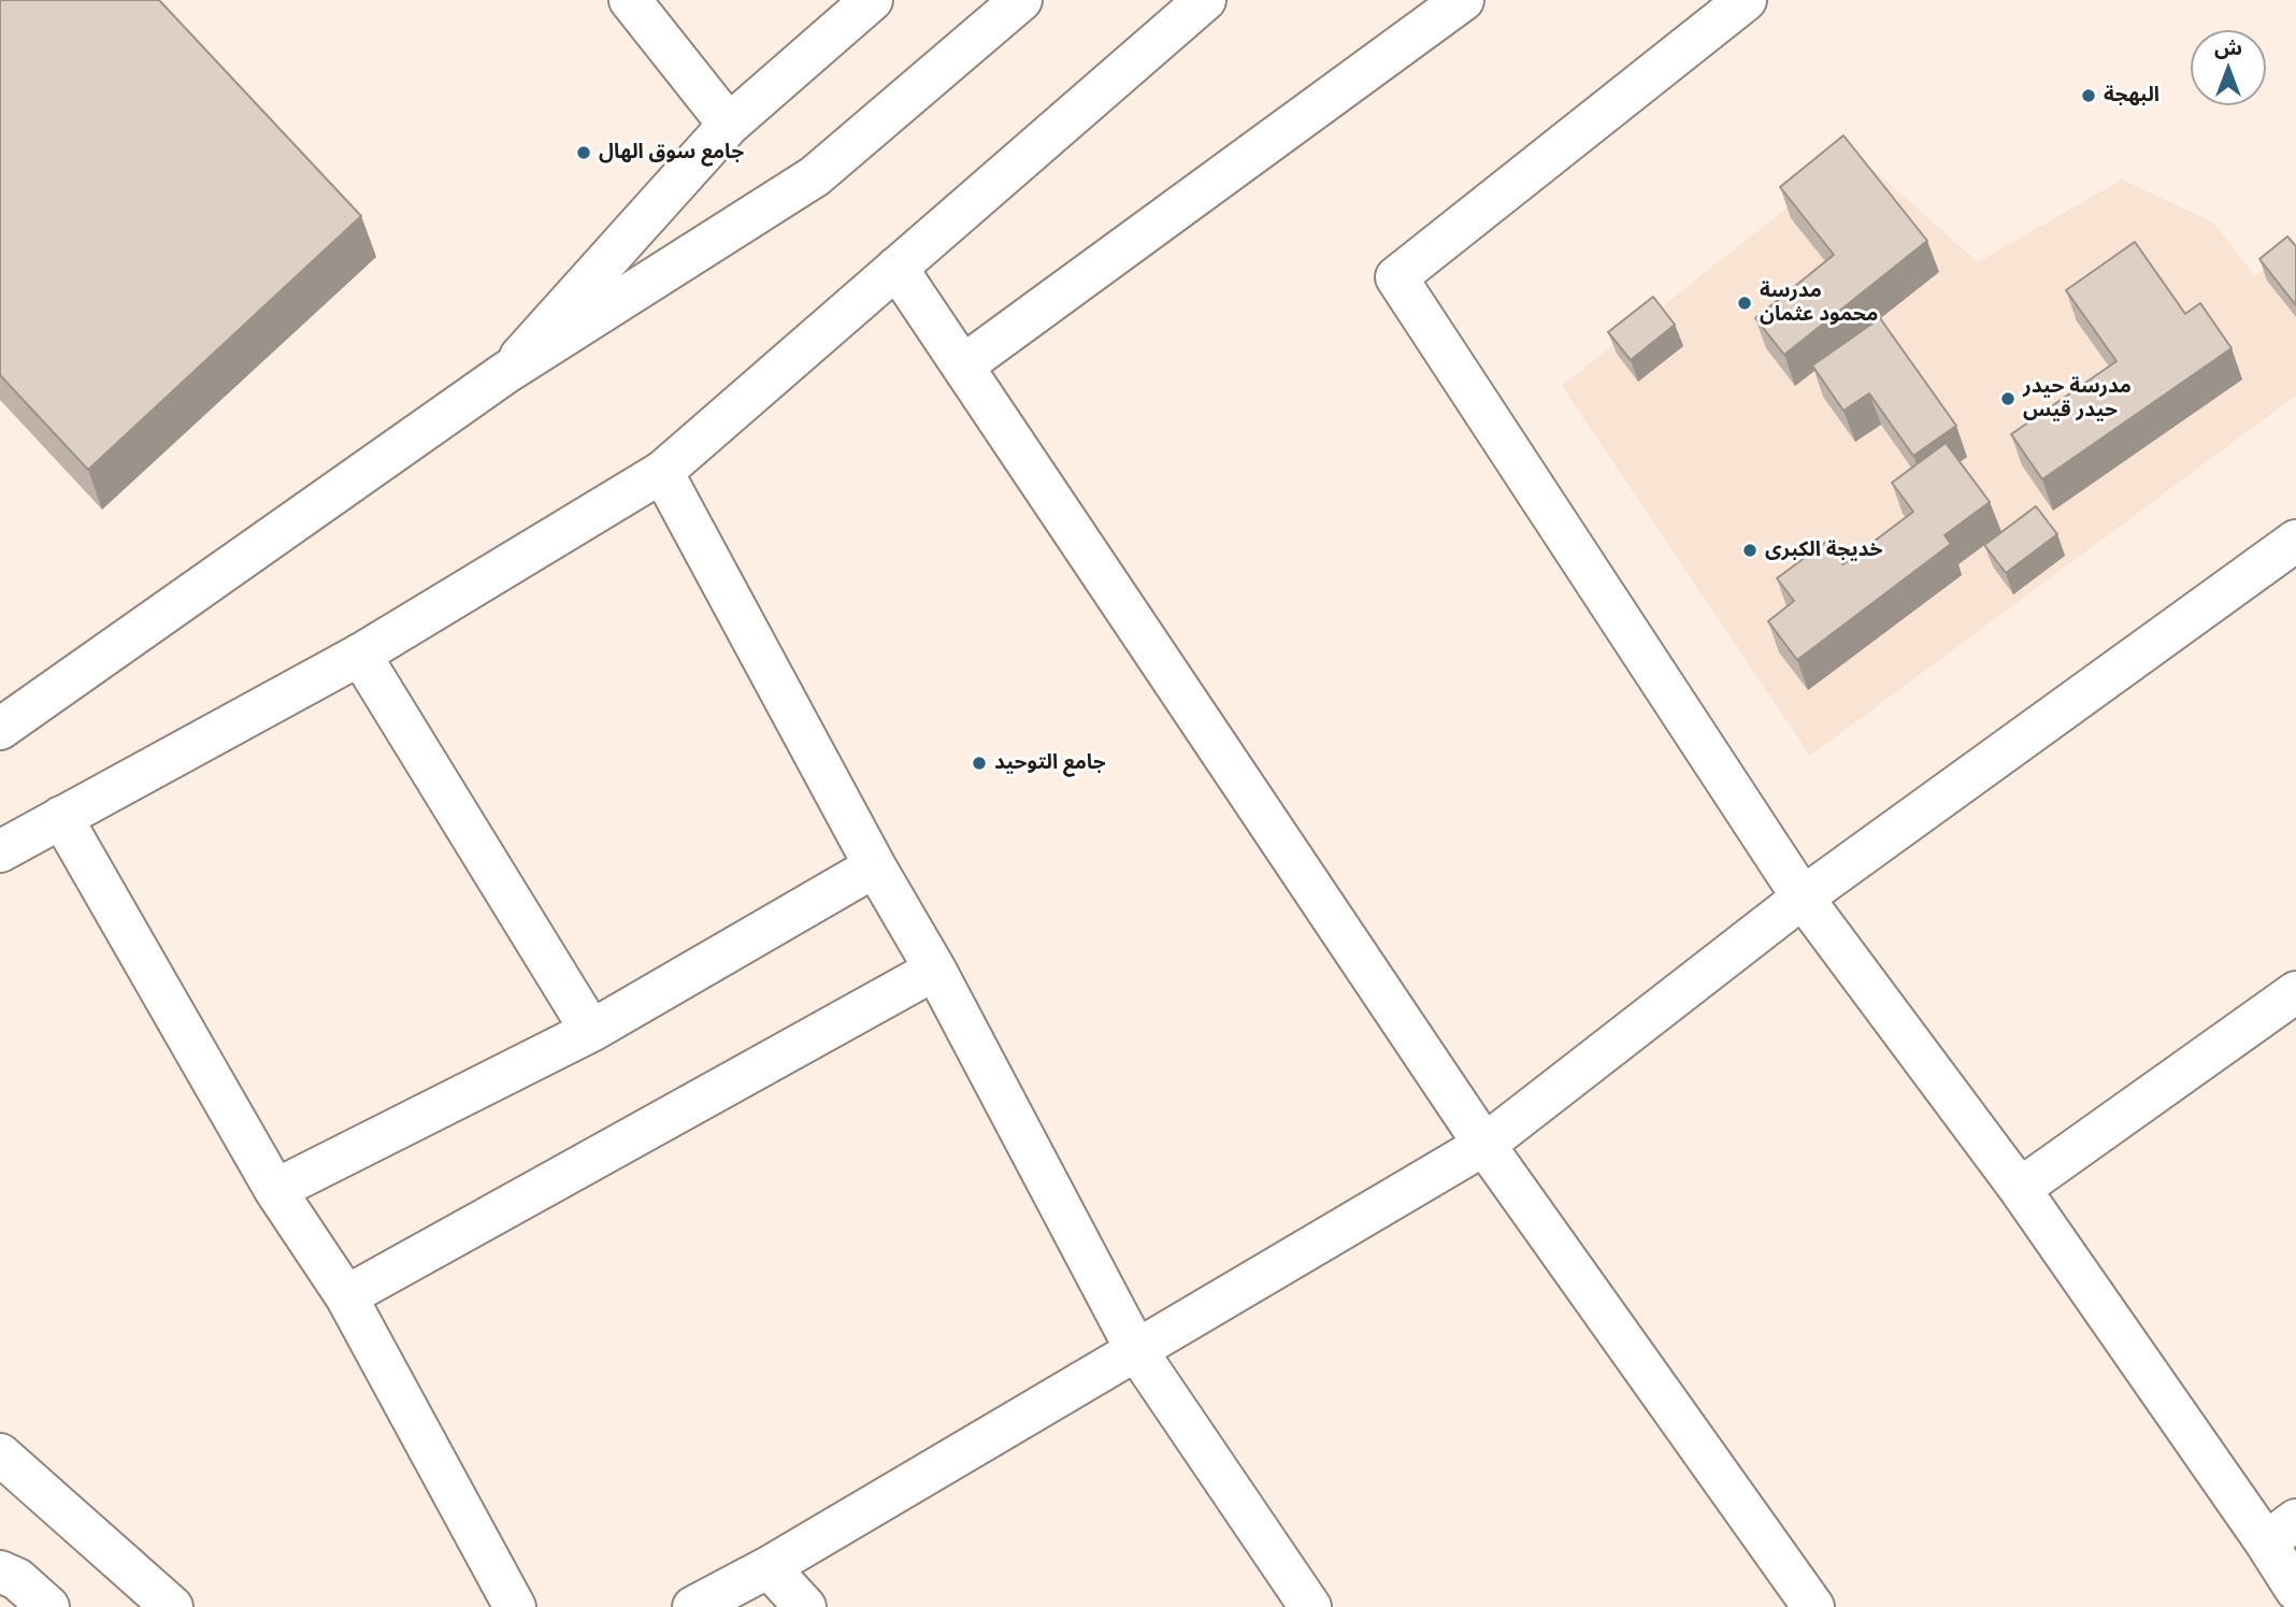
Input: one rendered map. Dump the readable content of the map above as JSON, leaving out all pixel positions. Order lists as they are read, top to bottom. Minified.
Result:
{"places":["البهجة","جامع سوق الهال","مدرسة محمود عثمان","مدرسة حيدر حيدر قيس","خديجة الكبرى","جامع التوحيد"],"north":"top"}
